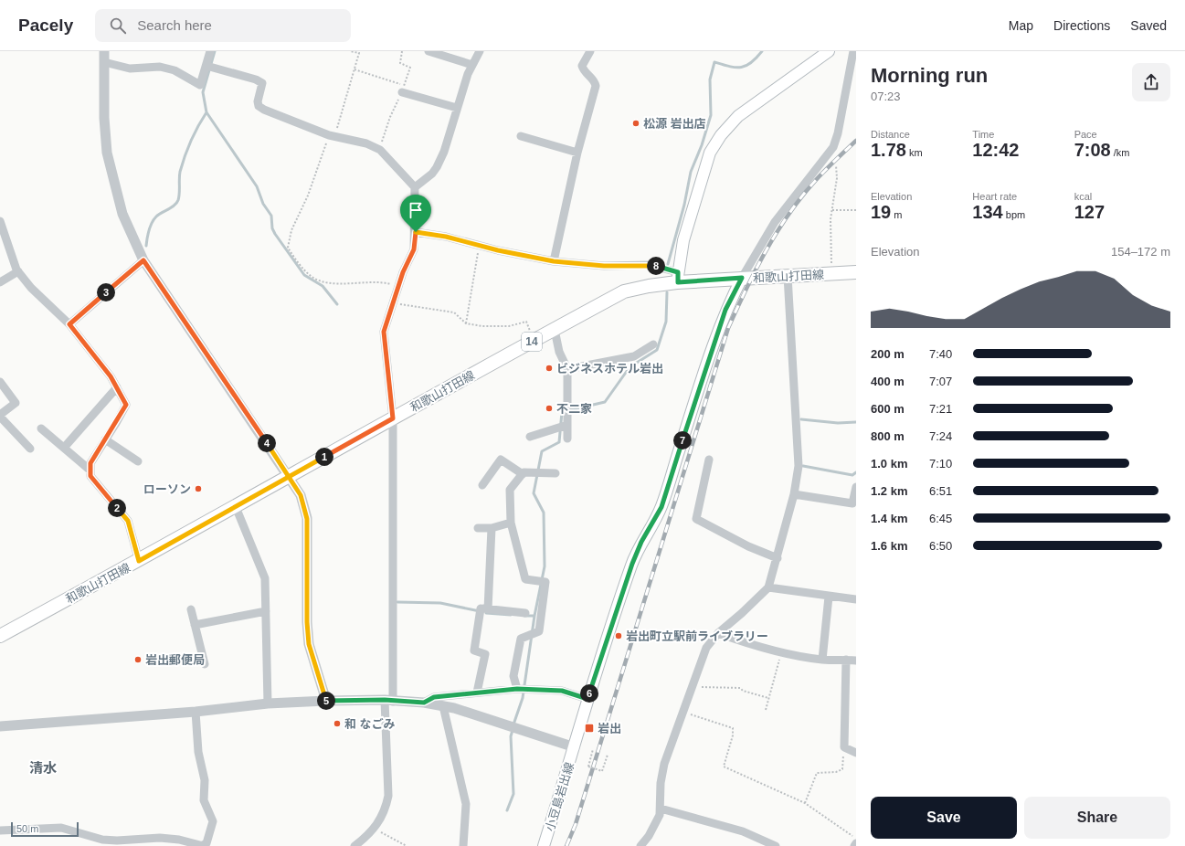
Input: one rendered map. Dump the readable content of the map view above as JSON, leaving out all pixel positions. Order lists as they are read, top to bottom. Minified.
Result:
{"streets":{"main road":["和歌山打田線","14","小豆島岩出線"]},"crossings":[["和歌山打田線","小豆島岩出線"]],"districts":["清水"],"places":{"other":["松源 岩出店","ビジネスホテル岩出","不二家","ローソン","岩出町立駅前ライブラリー","岩出郵便局","和 なごみ"],"transit":["岩出"]},"scale_bar":"50 m","page":{"header":"Pacely","search":"Search here","nav":["Map","Directions","Saved"],"heading":["Morning run","07:23"],"stats":[["Distance","1.78 km"],["Time","12:42"],["Pace","7:08 /km"],["Elevation","19 m"],["Heart rate","134 bpm"],["kcal","127"]],"chart":["Elevation","154–172 m"],"pins":["8","3","7","4","1","2","6","5"],"list":[{"name":"200 m","note":"7:40"},{"name":"400 m","note":"7:07"},{"name":"600 m","note":"7:21"},{"name":"800 m","note":"7:24"},{"name":"1.0 km","note":"7:10"},{"name":"1.2 km","note":"6:51"},{"name":"1.4 km","note":"6:45"},{"name":"1.6 km","note":"6:50"}],"buttons":["Save","Share"],"scale":"50 m"}}
